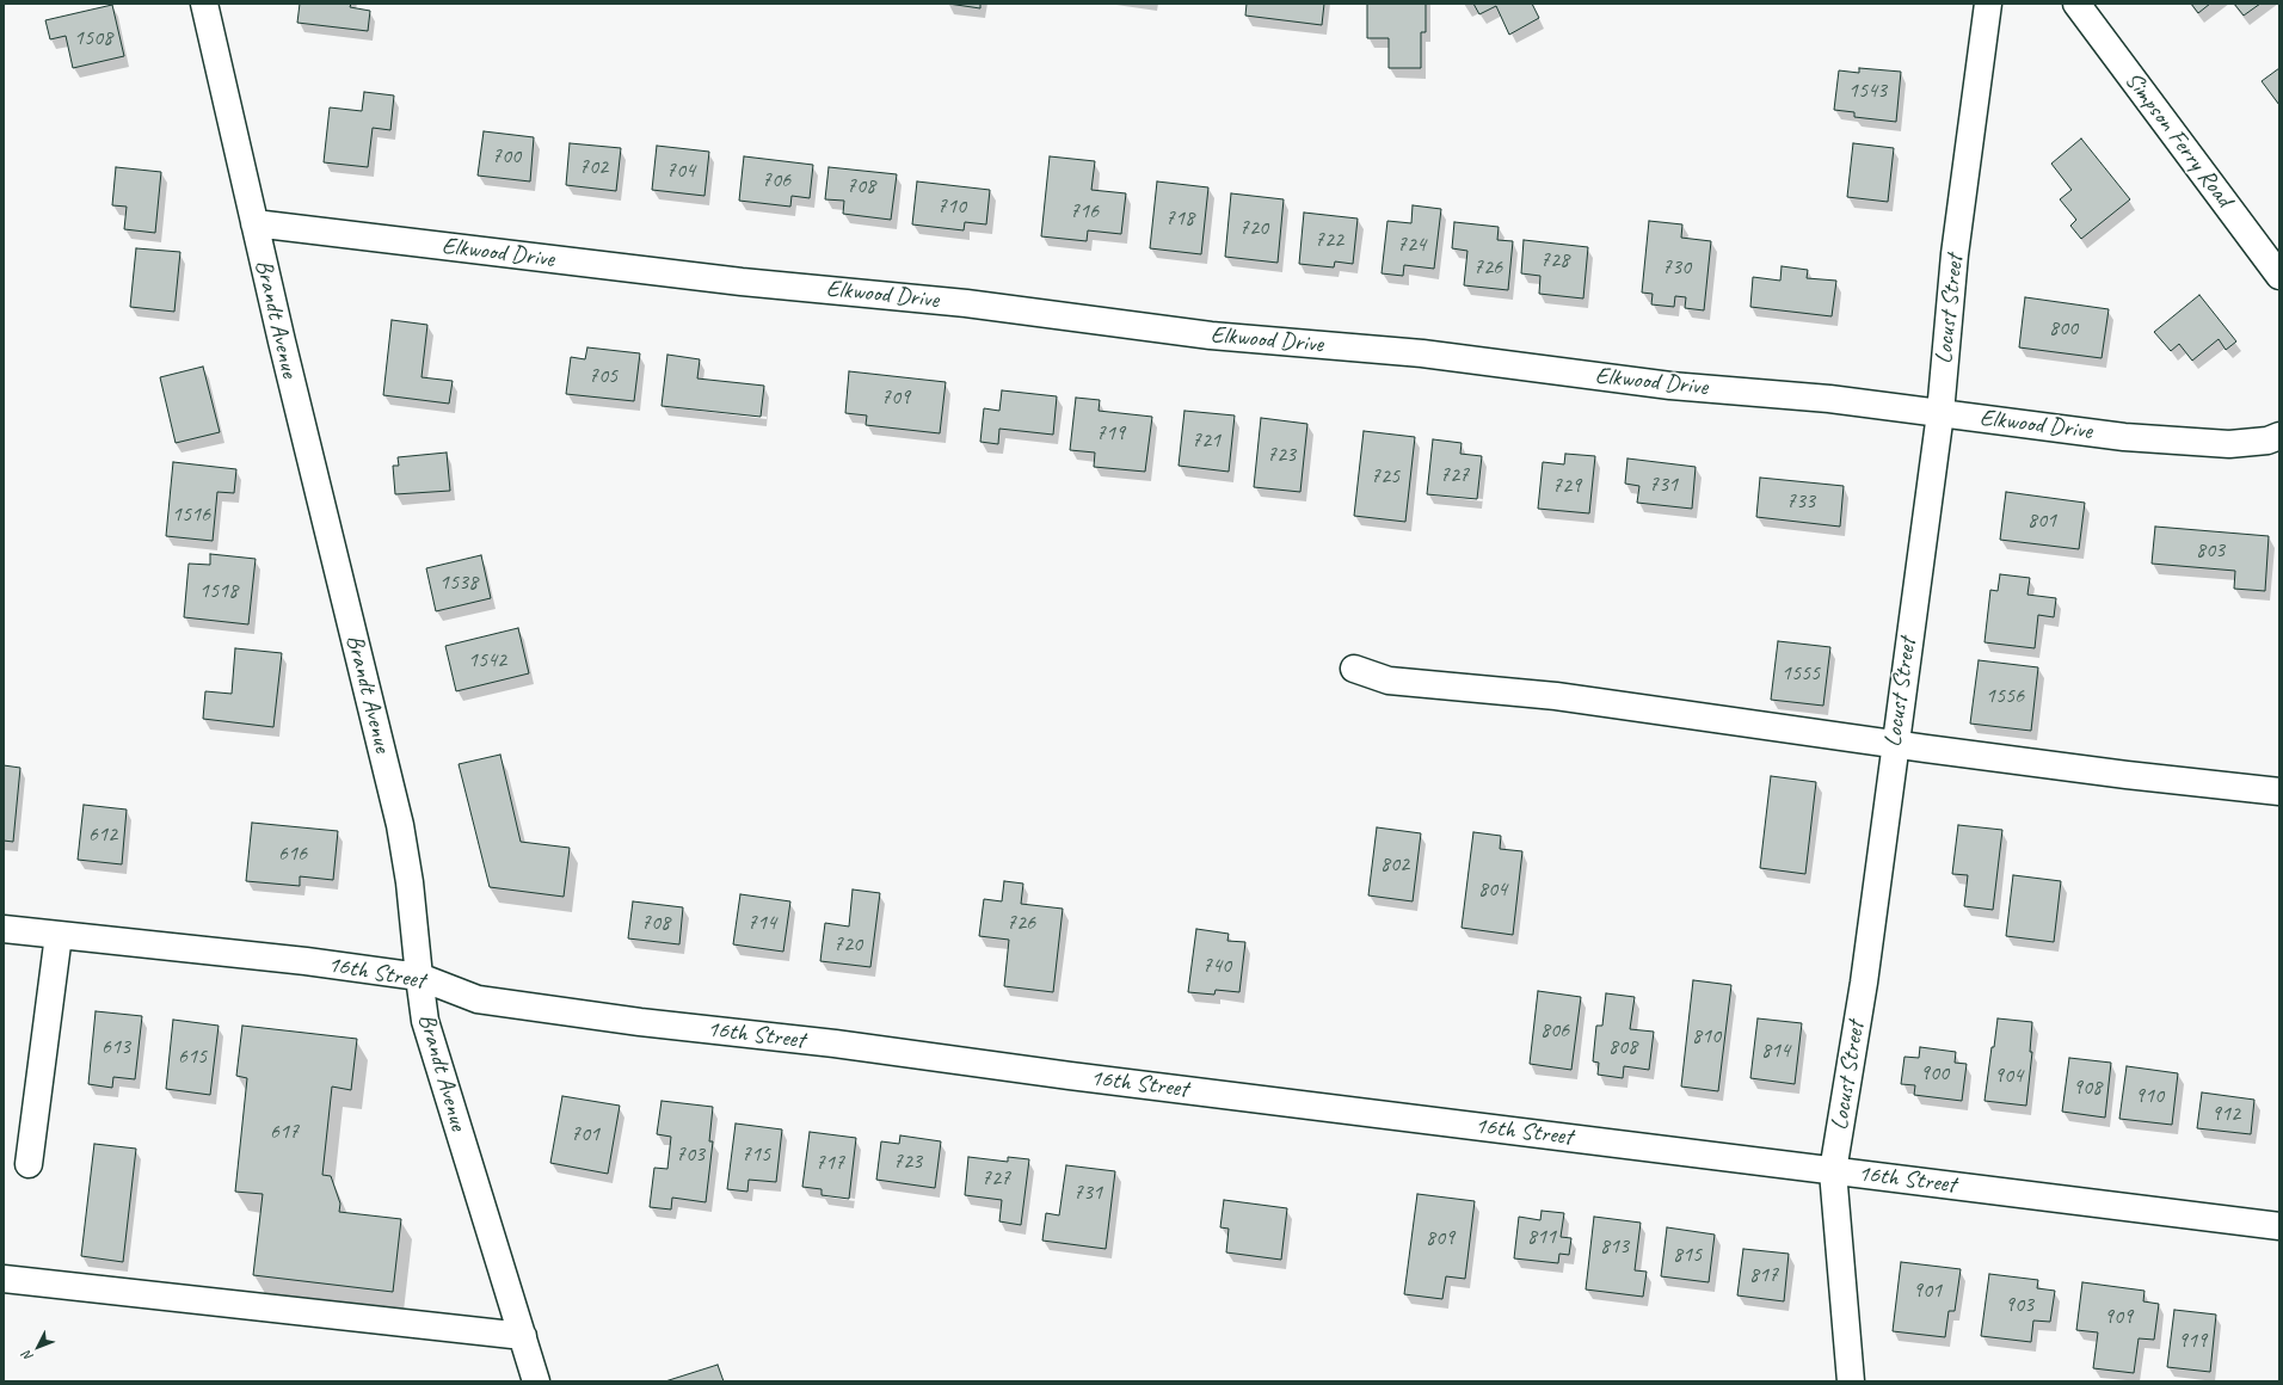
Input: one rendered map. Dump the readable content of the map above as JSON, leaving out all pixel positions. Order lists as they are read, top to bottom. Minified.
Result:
{"streets":{"street":["Simpson Ferry Road","Elkwood Drive","Locust Street","Brandt Avenue","16th Street"]},"crossings":[["Elkwood Drive","Locust Street"],["Elkwood Drive","Brandt Avenue"],["Locust Street","16th Street"],["Brandt Avenue","16th Street"]],"house_numbers":["1508","1543","700","702","704","706","708","710","716","718","720","722","724","728","726","730","800","705","709","719","721","723","727","725","731","729","733","1516","801","803","1538","1518","1542","1555","1556","612","616","802","804","708","714","726","720","740","806","810","613","808","814","615","900","904","908","910","912","617","701","703","715","723","717","727","731","811","809","813","815","817","901","903","909","919"],"north":"bottom left"}
